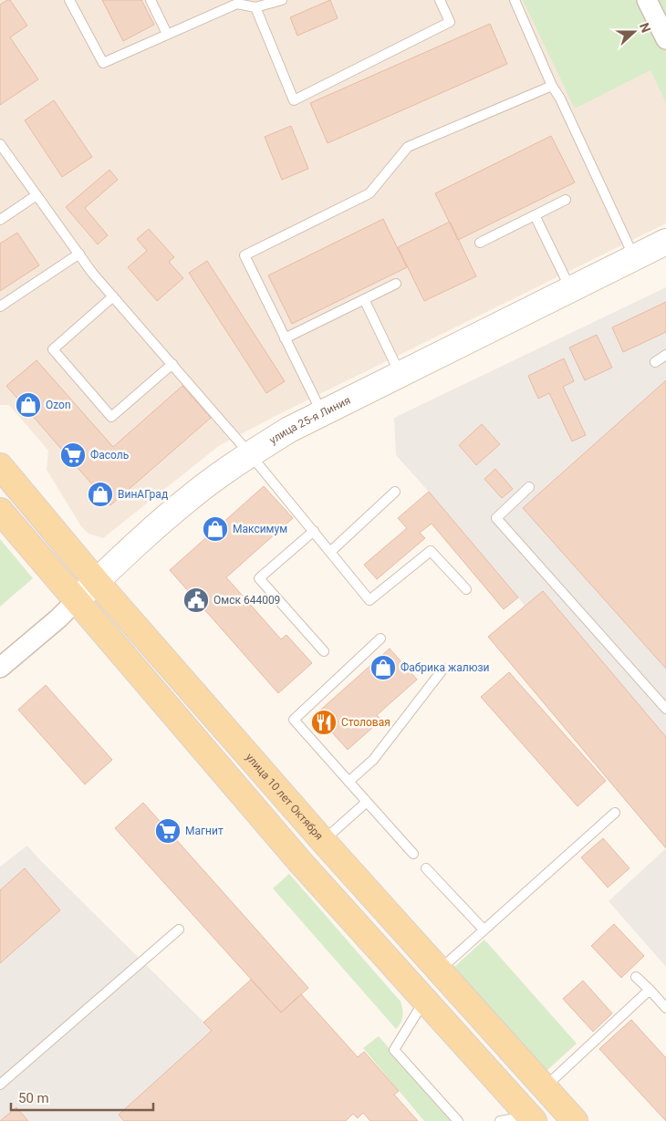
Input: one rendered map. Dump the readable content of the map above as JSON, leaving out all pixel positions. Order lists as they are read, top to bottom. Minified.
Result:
{"streets":{"main road":["улица 25-я Линия","улица 10 лет Октября"]},"crossings":[["улица 25-я Линия","улица 10 лет Октября"]],"places":{"shop":["Ozon","ВинАГрад","Максимум","Фабрика жалюзи"],"supermarket":["Фасоль","Магнит"],"public building":["Омск 644009"],"restaurant":["Столовая"]},"scale_bar":"50 m","north":"right"}
